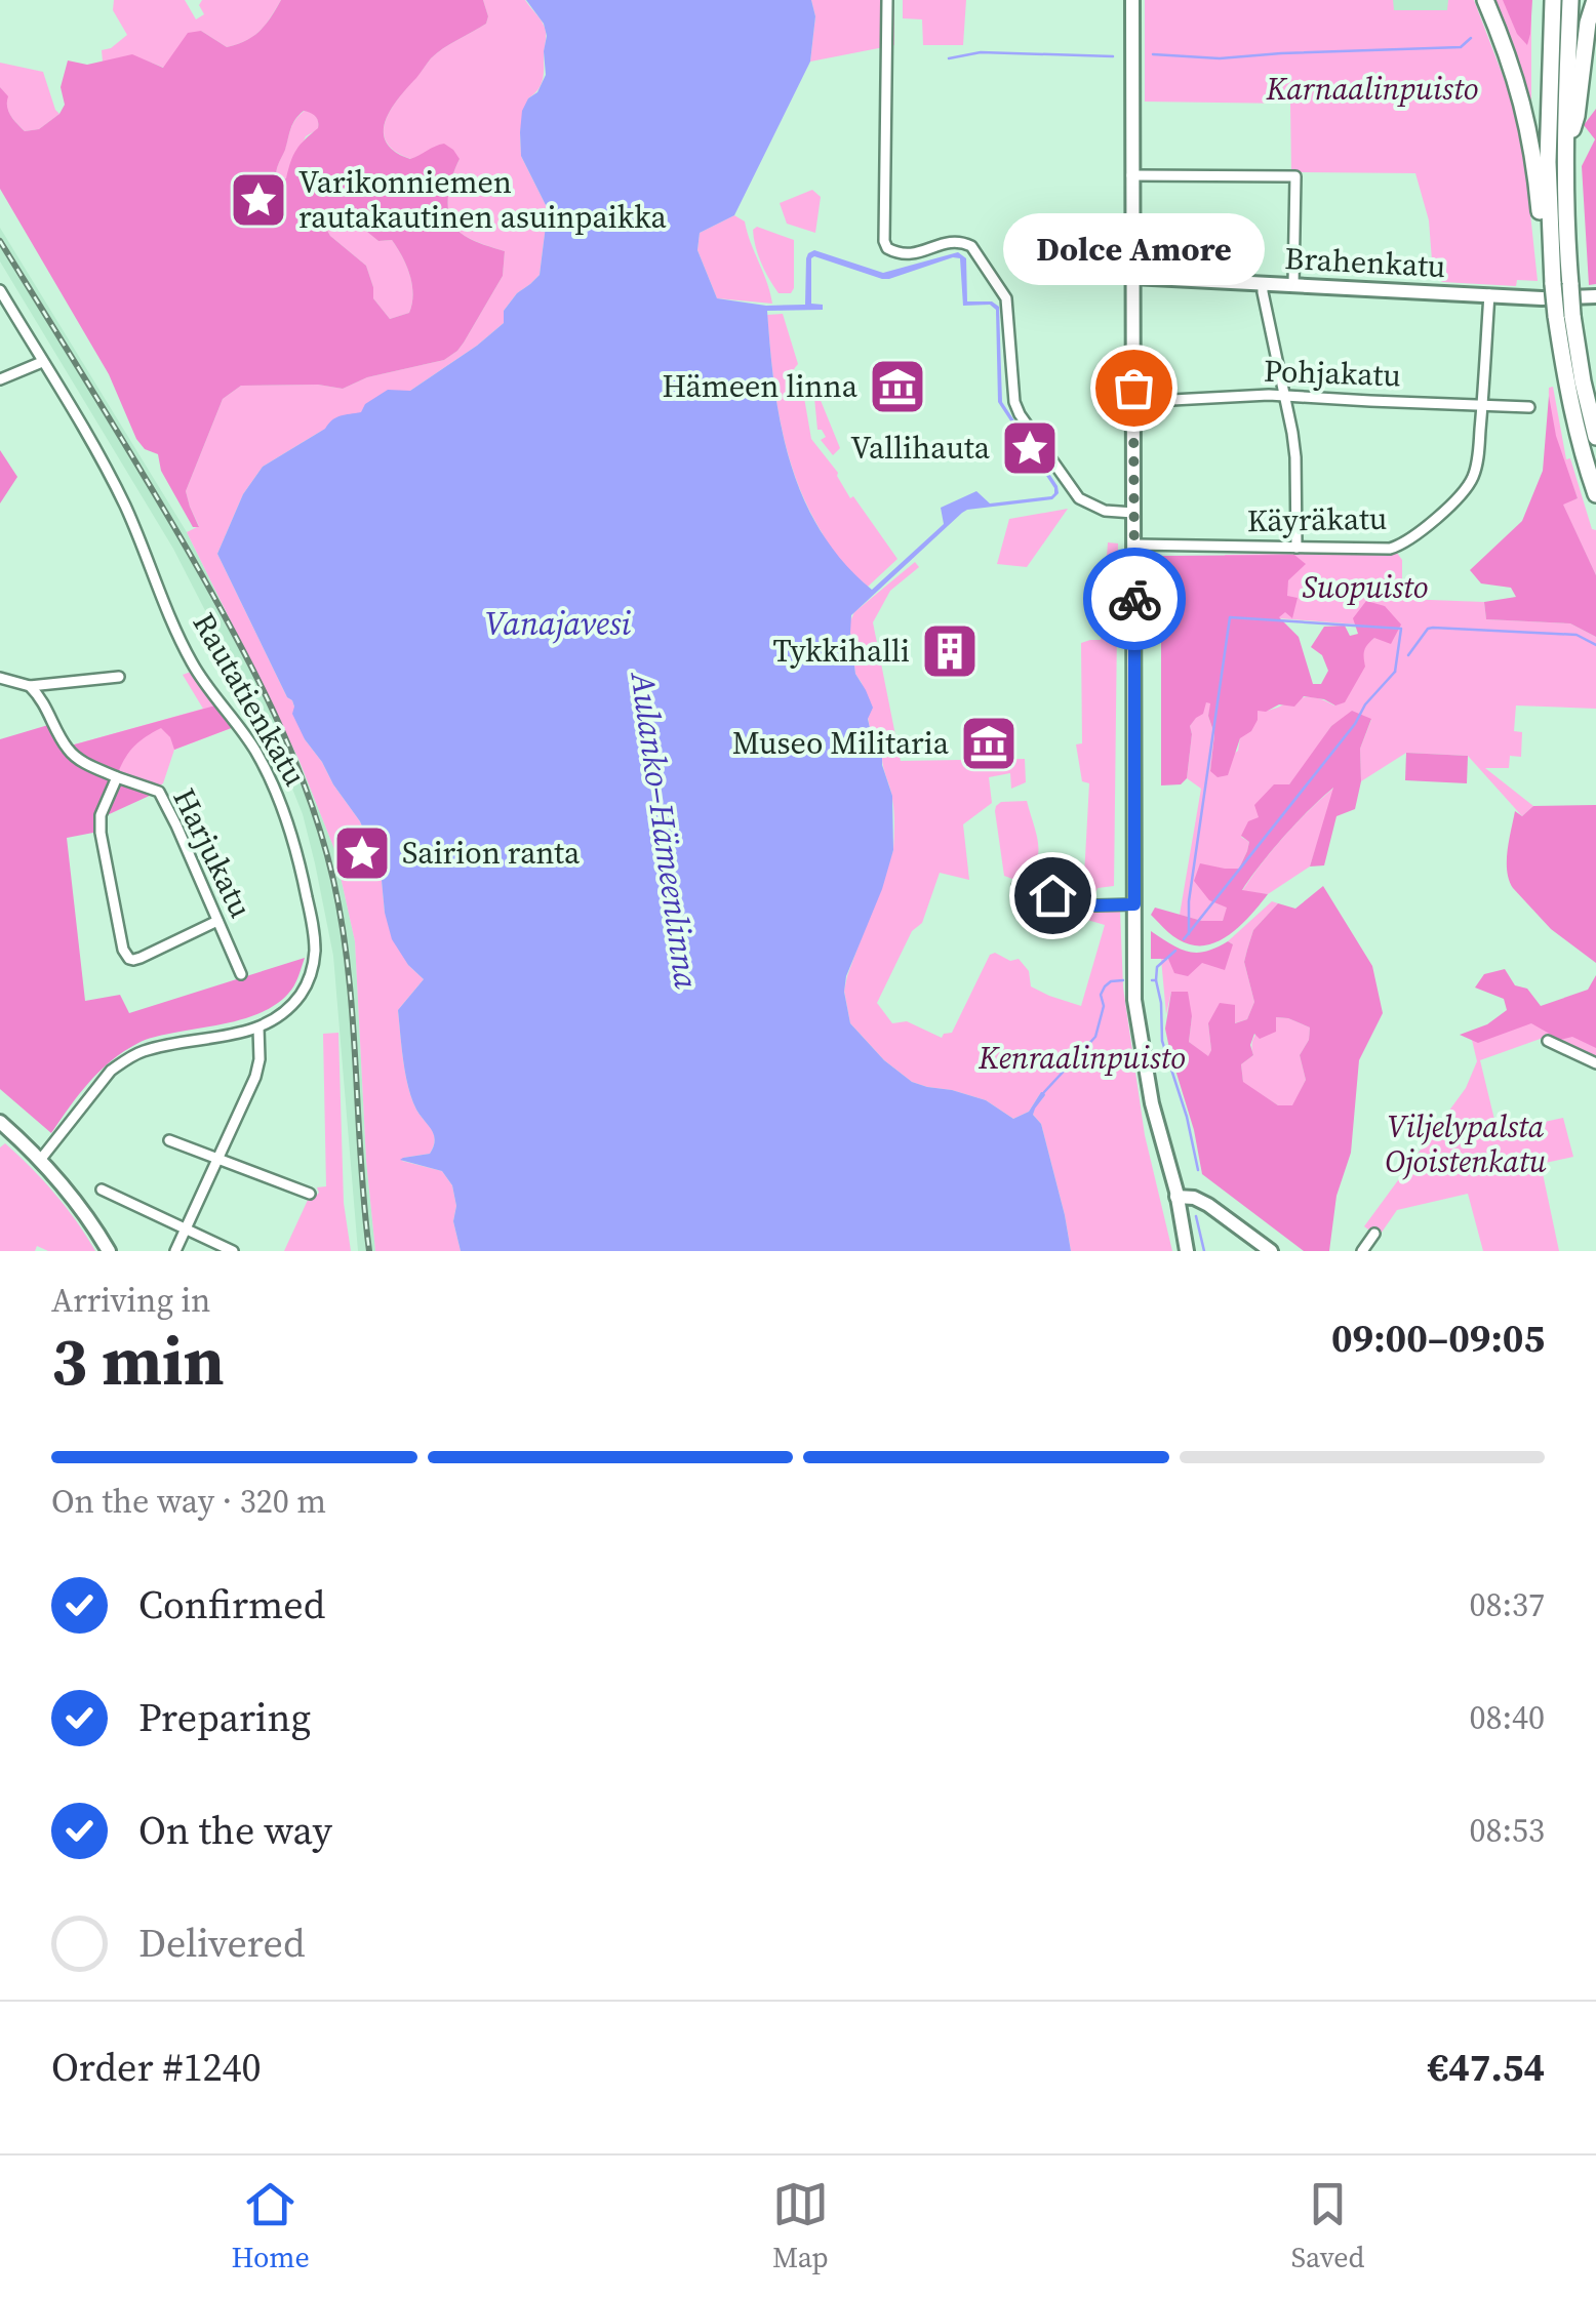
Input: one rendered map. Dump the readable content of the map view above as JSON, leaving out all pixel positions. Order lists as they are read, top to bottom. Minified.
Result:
{"streets":{"main road":["Brahenkatu"],"street":["Pohjakatu","Käyräkatu","Rautatienkatu","Harjukatu"]},"crossings":[["Brahenkatu","Käyräkatu"],["Pohjakatu","Käyräkatu"]],"water":["Vanajavesi","Aulanko–Hämeenlinna"],"parks":["Karnaalinpuisto","Suopuisto","Kenraalinpuisto","Viljelypalsta Ojoistenkatu"],"places":{"place":["Varikonniemen rautakautinen asuinpaikka","Vallihauta","Sairion ranta"],"museum":["Hämeen linna","Museo Militaria"],"other":["Dolce Amore"],"building":["Tykkihalli"]},"page":{"bubble":"Dolce Amore","heading":["3 min","Arriving in","09:00–09:05"],"panel":["Order #1240","€47.54"],"bar":"On the way · 320 m","list":[["Confirmed","08:37"],["Preparing","08:40"],["On the way","08:53"],"Delivered"],"tabs":["Home","Map","Saved"]}}
